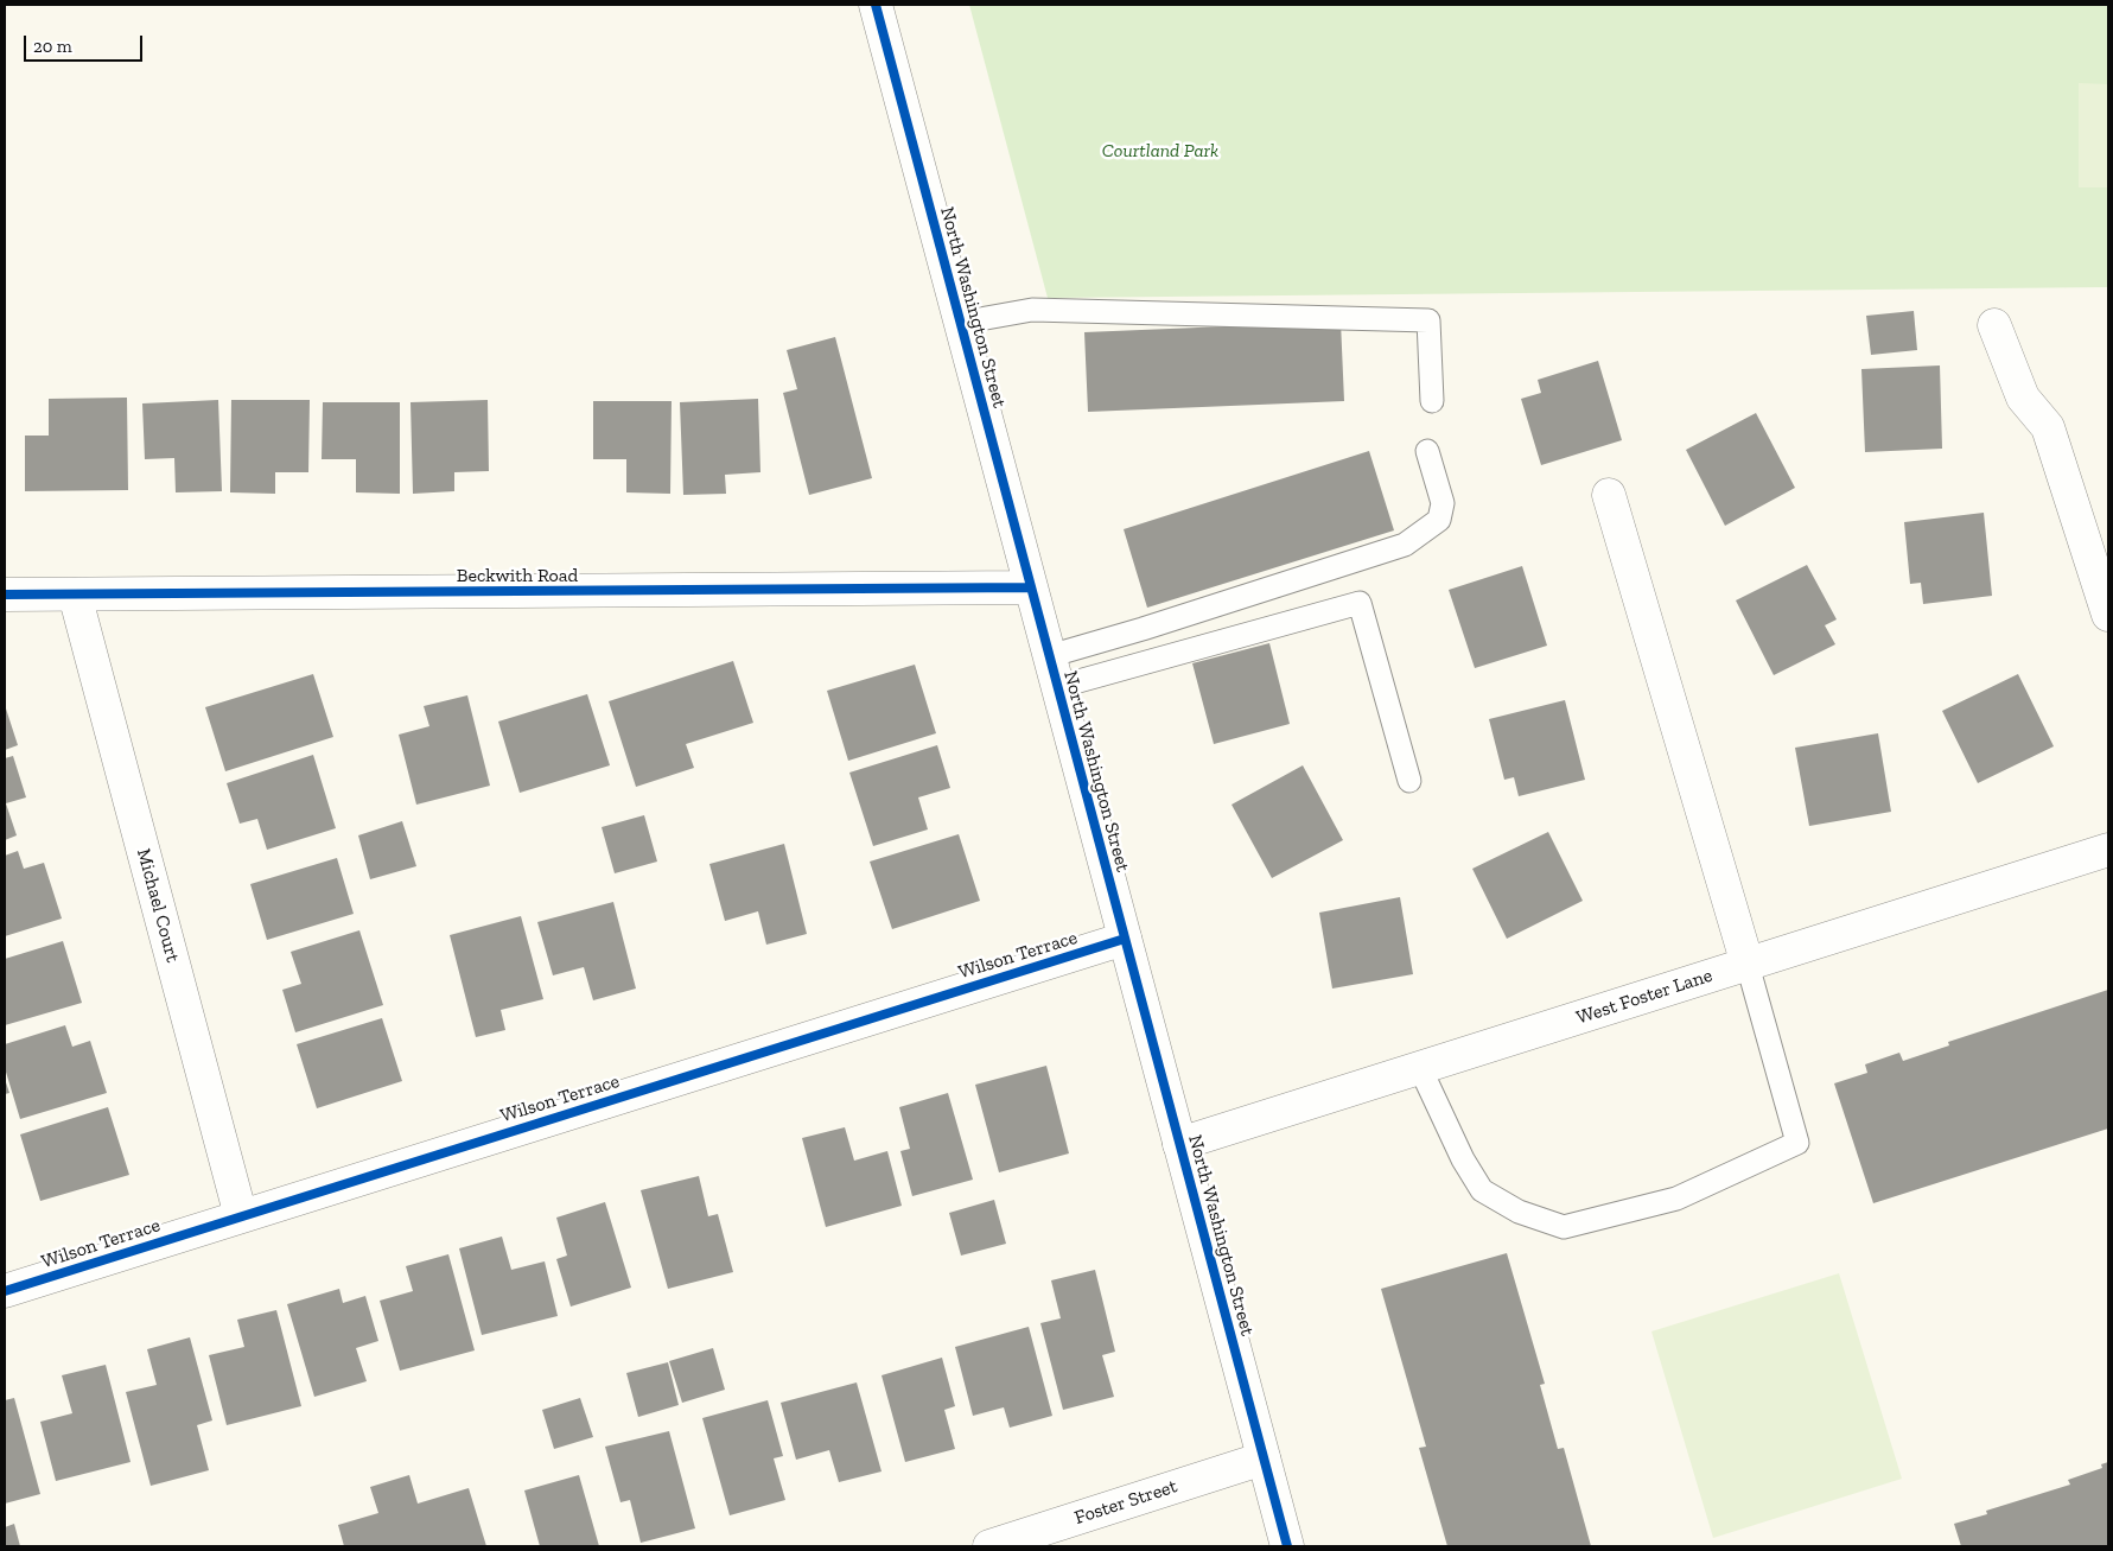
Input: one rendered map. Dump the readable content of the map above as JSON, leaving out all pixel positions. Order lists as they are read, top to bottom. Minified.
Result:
{"streets":{"street":["North Washington Street","Beckwith Road","Michael Court","Wilson Terrace","West Foster Lane","Foster Street"]},"crossings":[["North Washington Street","Beckwith Road"],["North Washington Street","Wilson Terrace"],["North Washington Street","West Foster Lane"],["North Washington Street","Foster Street"],["Beckwith Road","Michael Court"],["Michael Court","Wilson Terrace"]],"parks":["Courtland Park"],"scale_bar":"20 m"}
